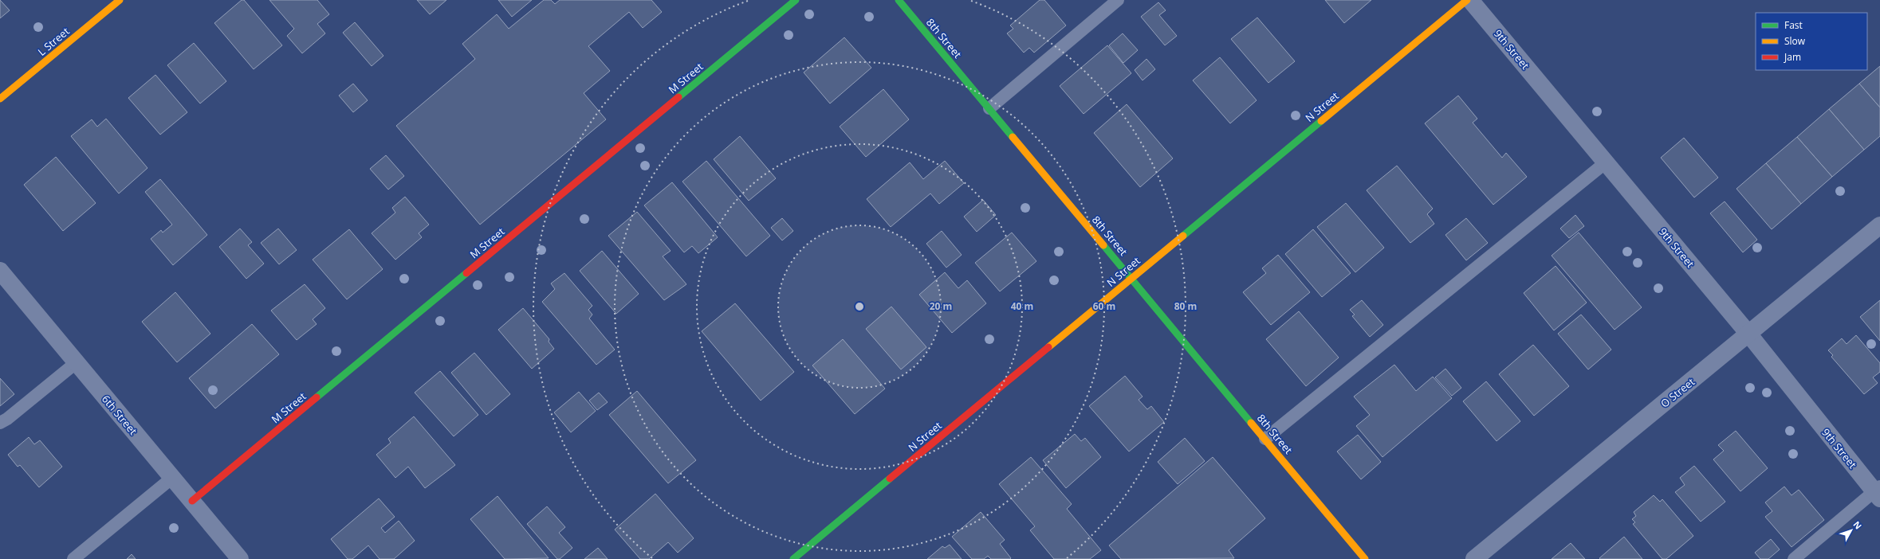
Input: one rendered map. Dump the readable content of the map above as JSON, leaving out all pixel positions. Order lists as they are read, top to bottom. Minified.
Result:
{"streets":{"street":["8th Street","L Street","9th Street","M Street","N Street","O Street","6th Street"]},"crossings":[["8th Street","N Street"],["9th Street","O Street"],["M Street","6th Street"]],"legend":["Fast","Slow","Jam"],"north":"top right","rings":["20 m","40 m","60 m","80 m"]}
